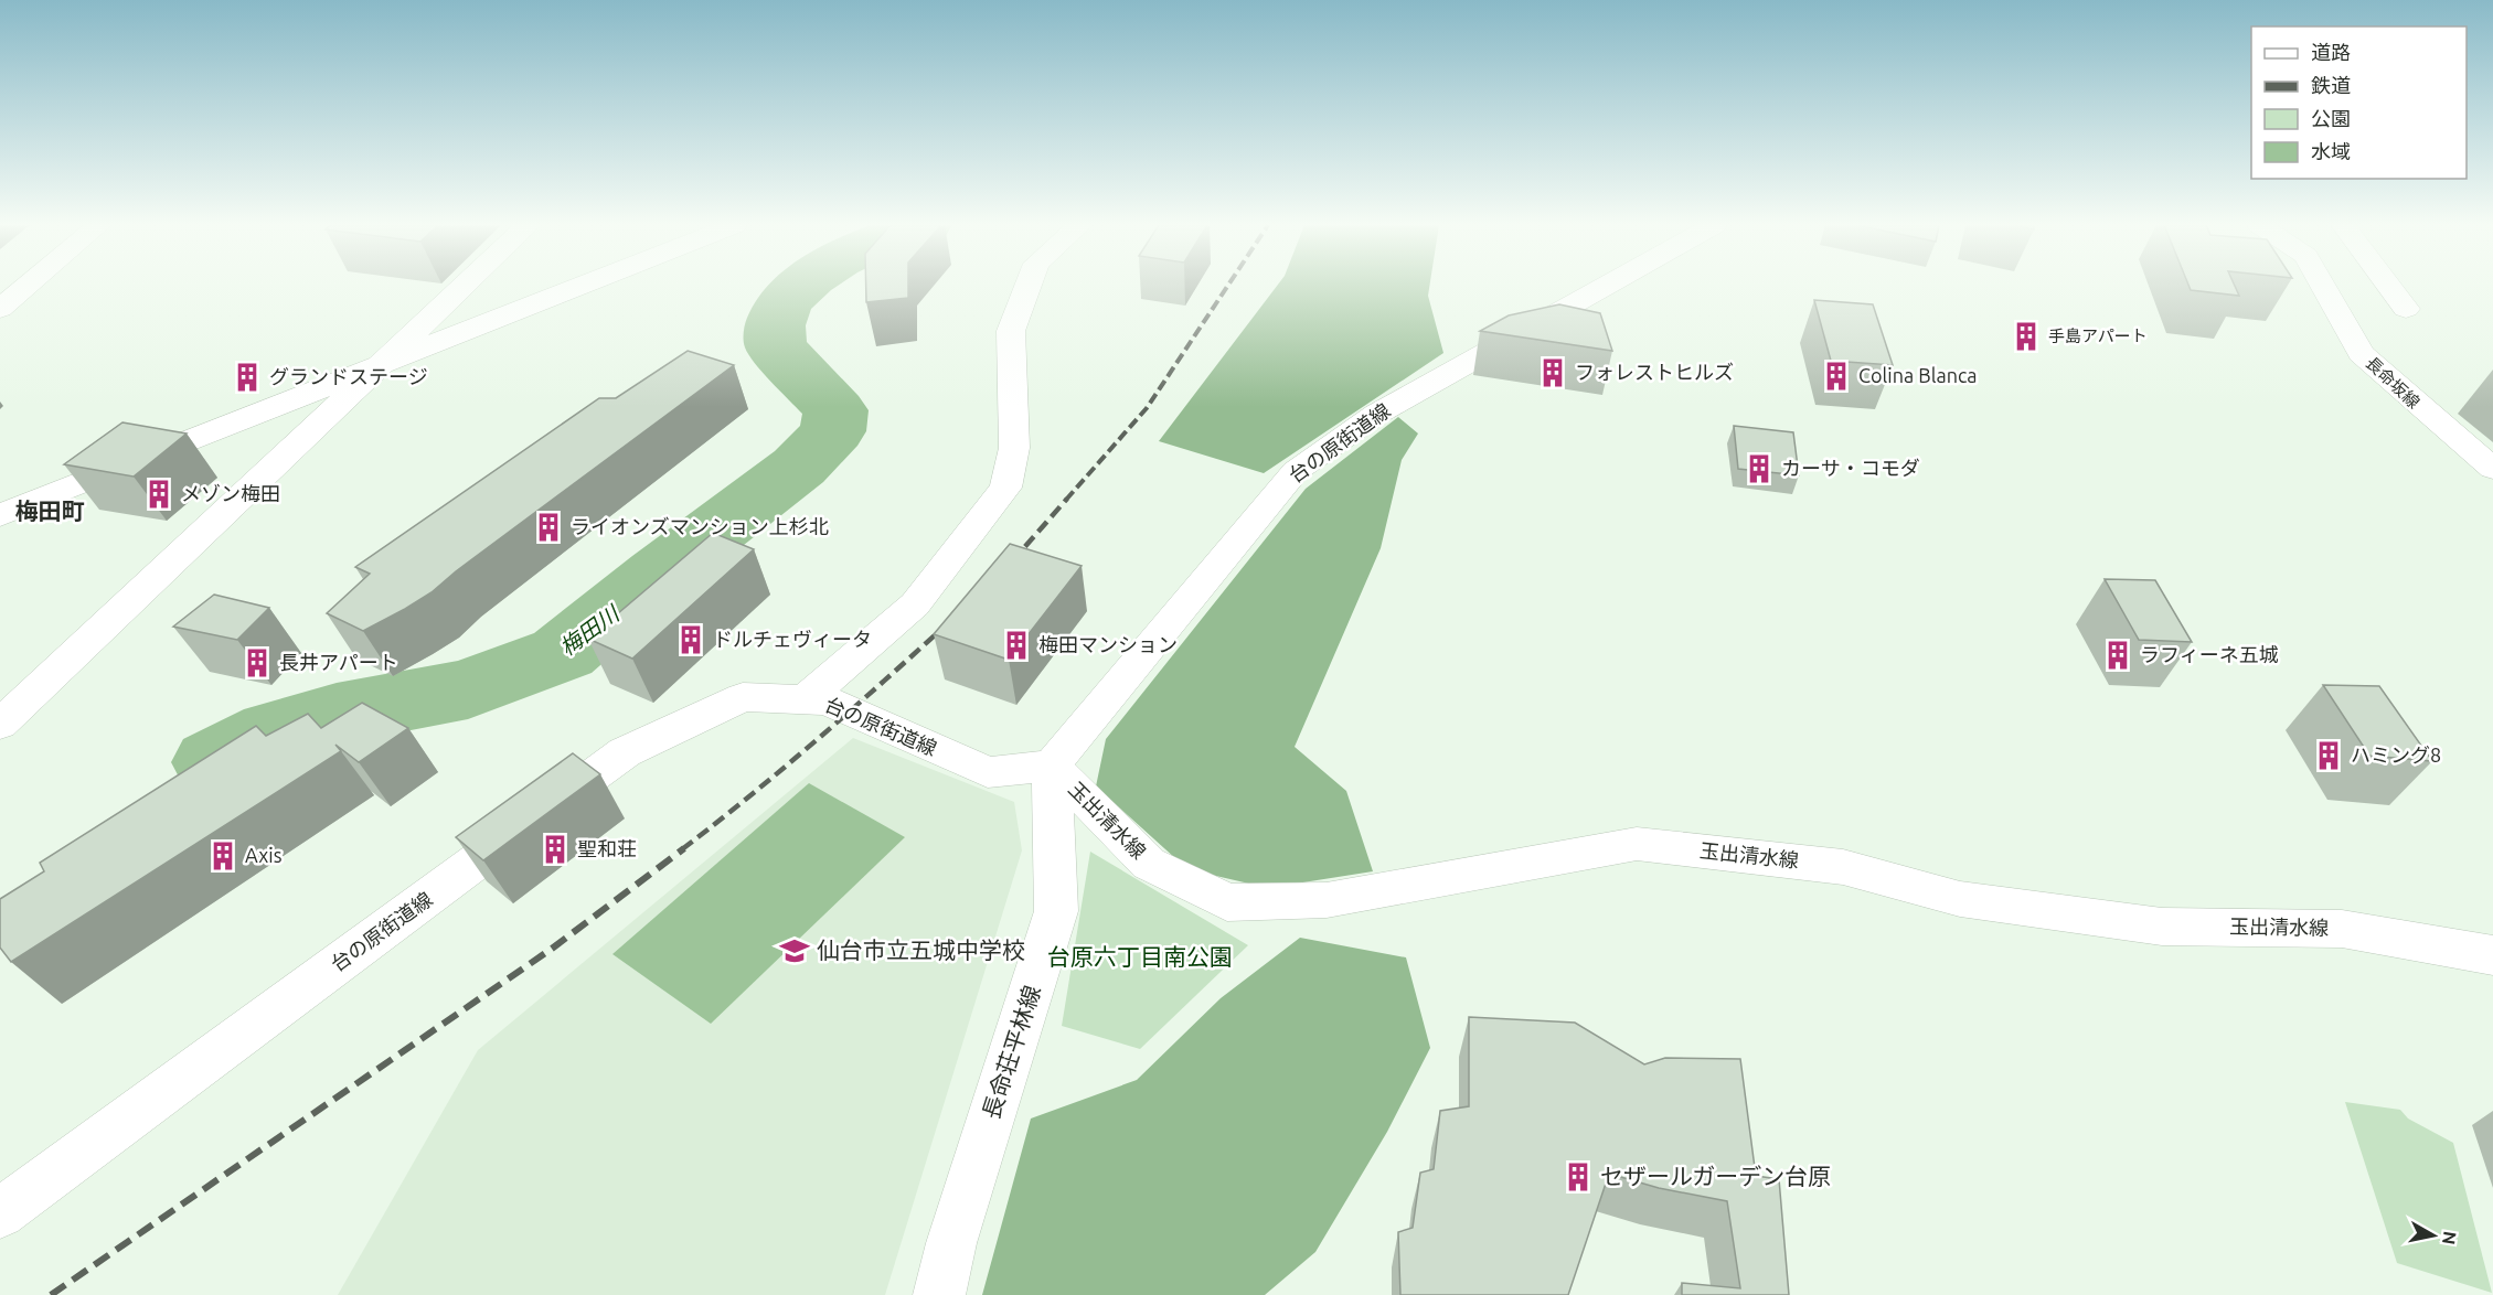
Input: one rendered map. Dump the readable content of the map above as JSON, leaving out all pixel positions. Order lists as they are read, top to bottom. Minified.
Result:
{"streets":{"street":["長命坂線","台の原街道線","玉出清水線","長命荘平林線"]},"crossings":[["台の原街道線","玉出清水線"],["台の原街道線","長命荘平林線"],["玉出清水線","長命荘平林線"]],"districts":["梅田町"],"water":["梅田川"],"parks":["台原六丁目南公園"],"places":{"building":["手島アパート","フォレストヒルズ","Colina Blanca","グランドステージ","カーサ・コモダ","メゾン梅田","ライオンズマンション上杉北","ドルチェヴィータ","梅田マンション","ラフィーネ五城","長井アパート","ハミング8","聖和荘","Axis","セザールガーデン台原"],"school or university":["仙台市立五城中学校"]},"legend":["道路","鉄道","公園","水域"],"north":"right"}
